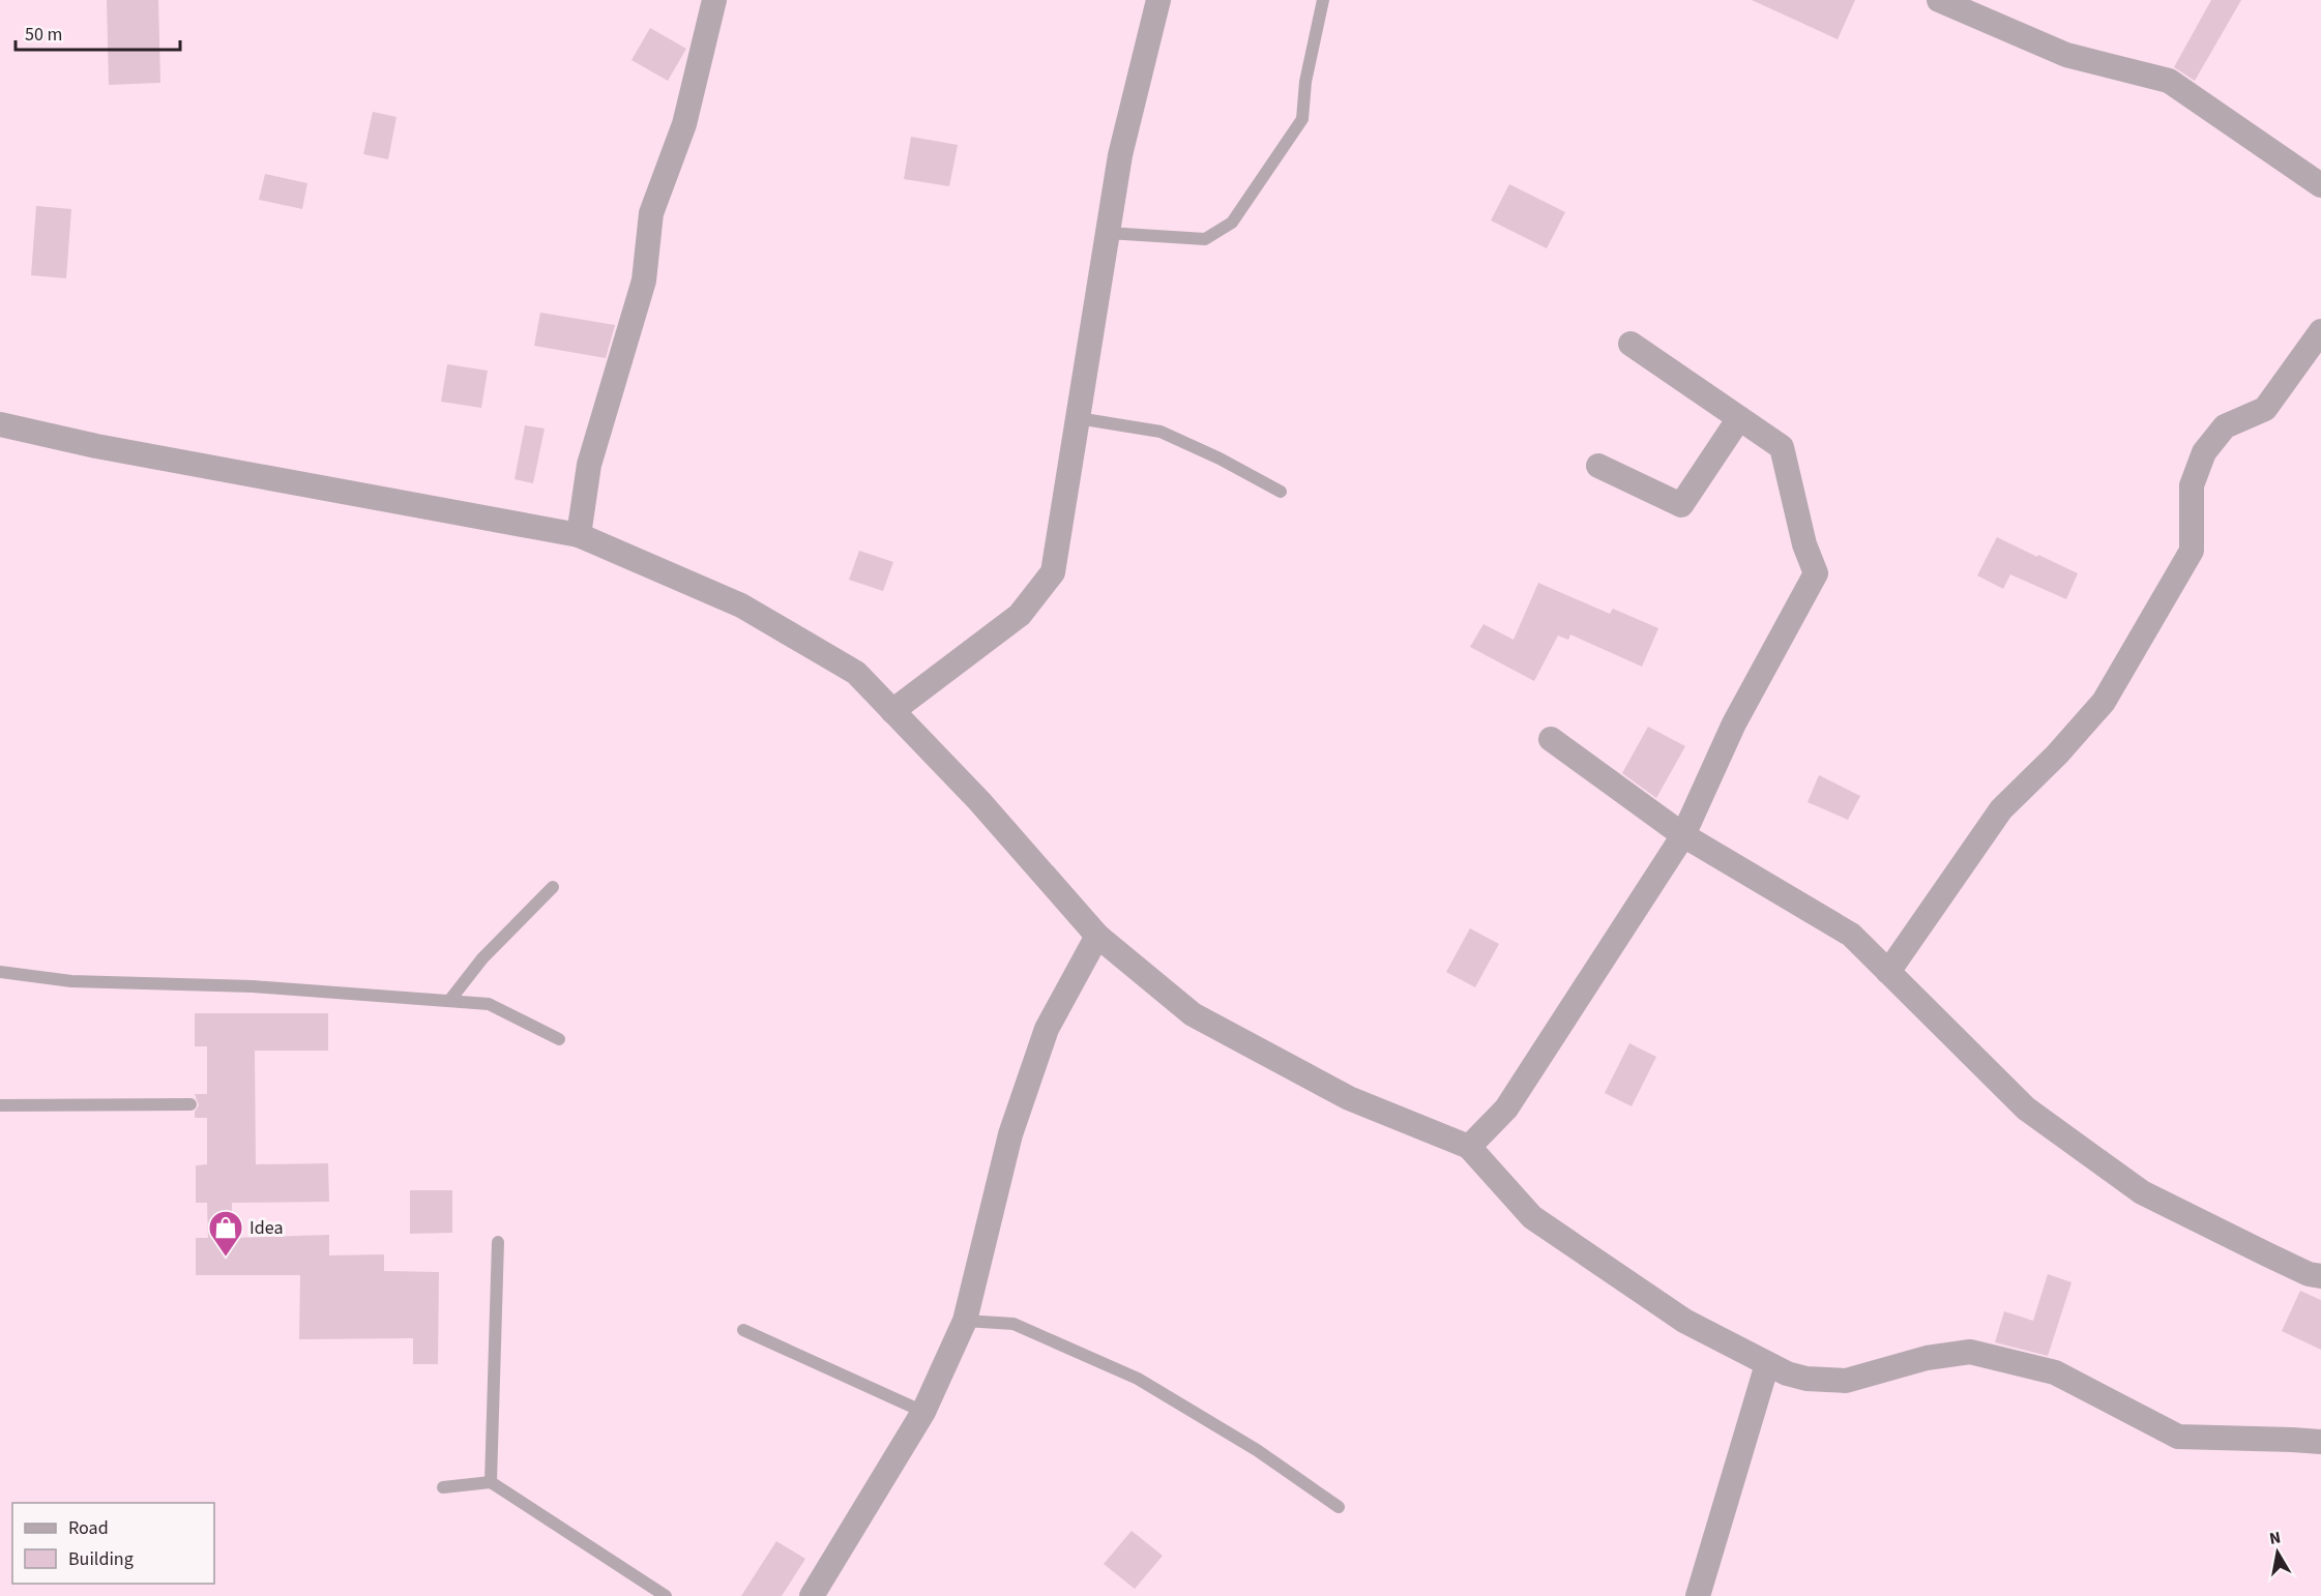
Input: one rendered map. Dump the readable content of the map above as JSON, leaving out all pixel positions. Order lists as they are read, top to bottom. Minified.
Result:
{"places":{"shop":["Idea"]},"legend":["Road","Building"],"scale_bar":"50 m","north":"top"}
